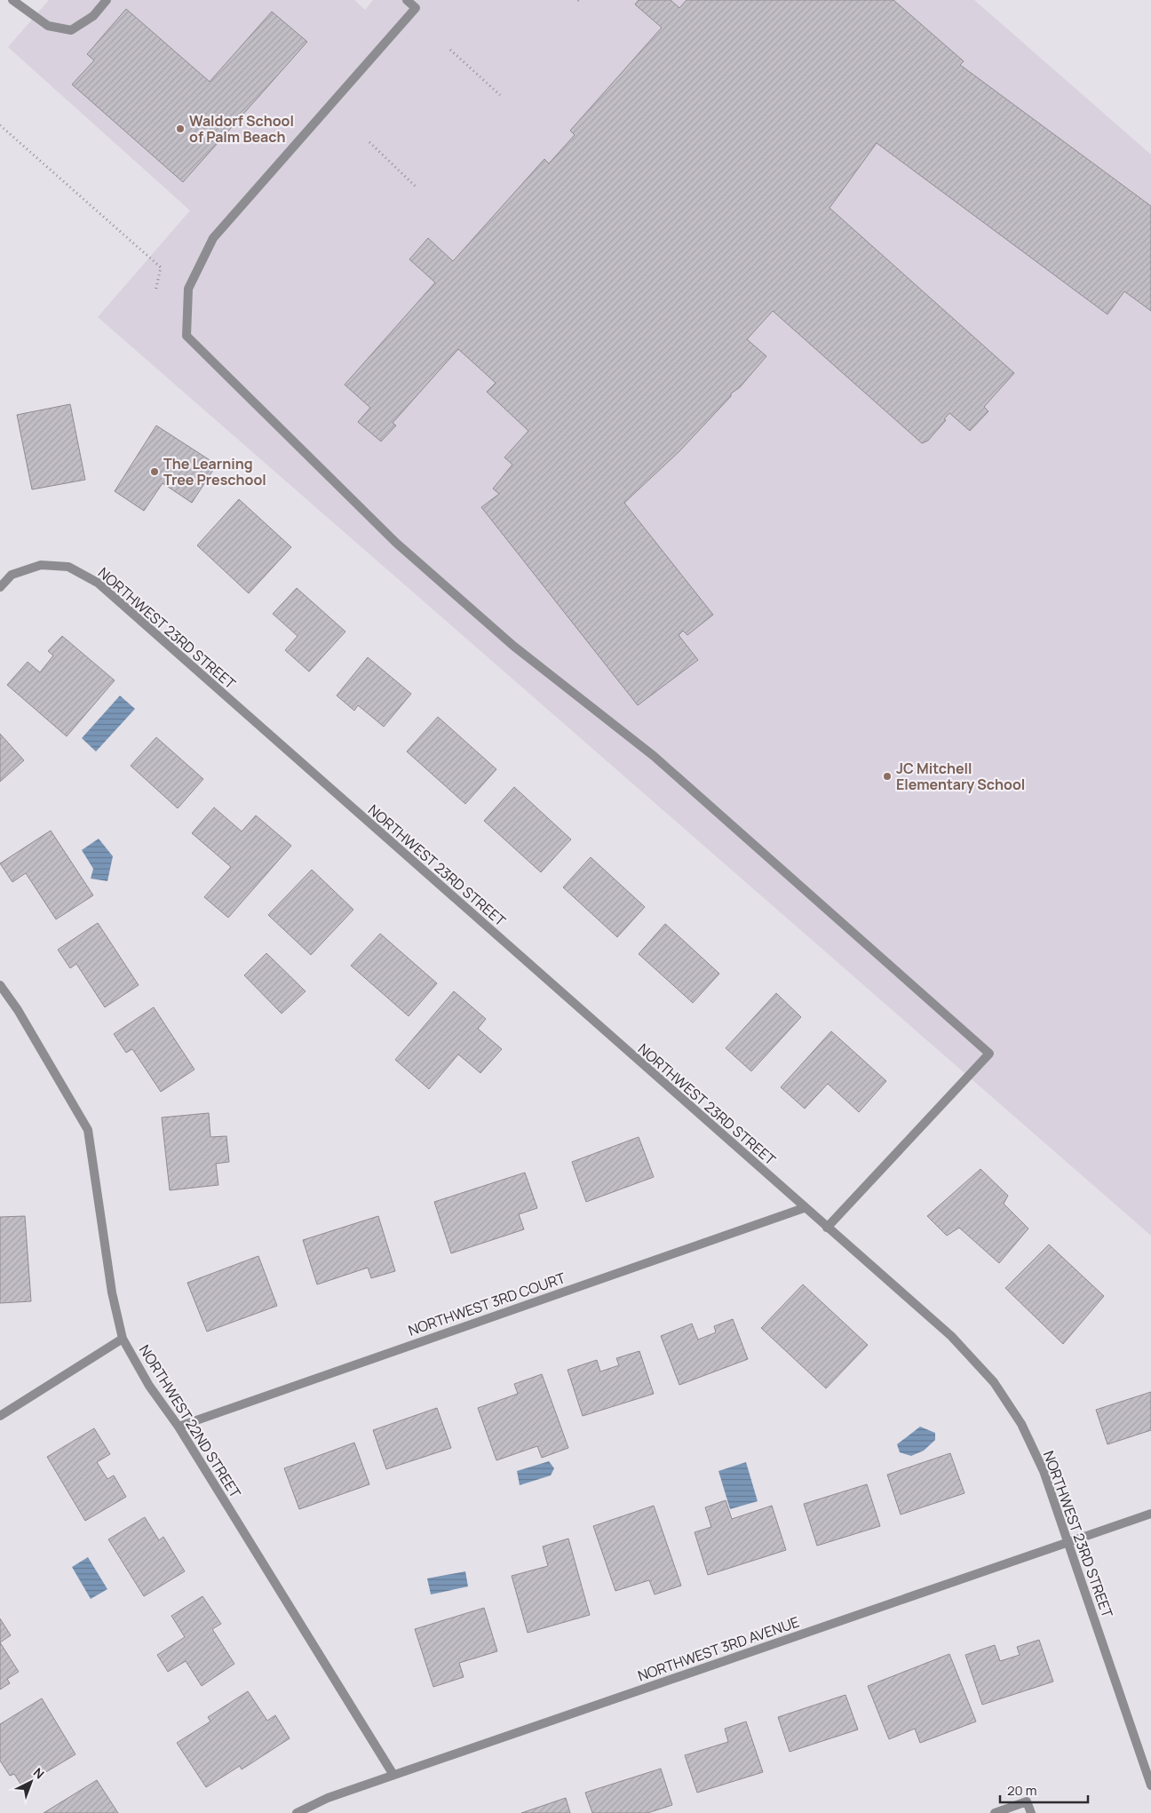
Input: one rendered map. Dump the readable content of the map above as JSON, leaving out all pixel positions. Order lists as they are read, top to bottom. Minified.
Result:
{"streets":{"street":["NORTHWEST 23RD STREET","NORTHWEST 3RD COURT","NORTHWEST 22ND STREET","NORTHWEST 3RD AVENUE"]},"crossings":[["NORTHWEST 23RD STREET","NORTHWEST 3RD COURT"],["NORTHWEST 23RD STREET","NORTHWEST 3RD AVENUE"],["NORTHWEST 3RD COURT","NORTHWEST 22ND STREET"],["NORTHWEST 22ND STREET","NORTHWEST 3RD AVENUE"]],"places":["Waldorf School of Palm Beach","The Learning Tree Preschool","JC Mitchell Elementary School"],"scale_bar":"20 m","north":"top right"}
